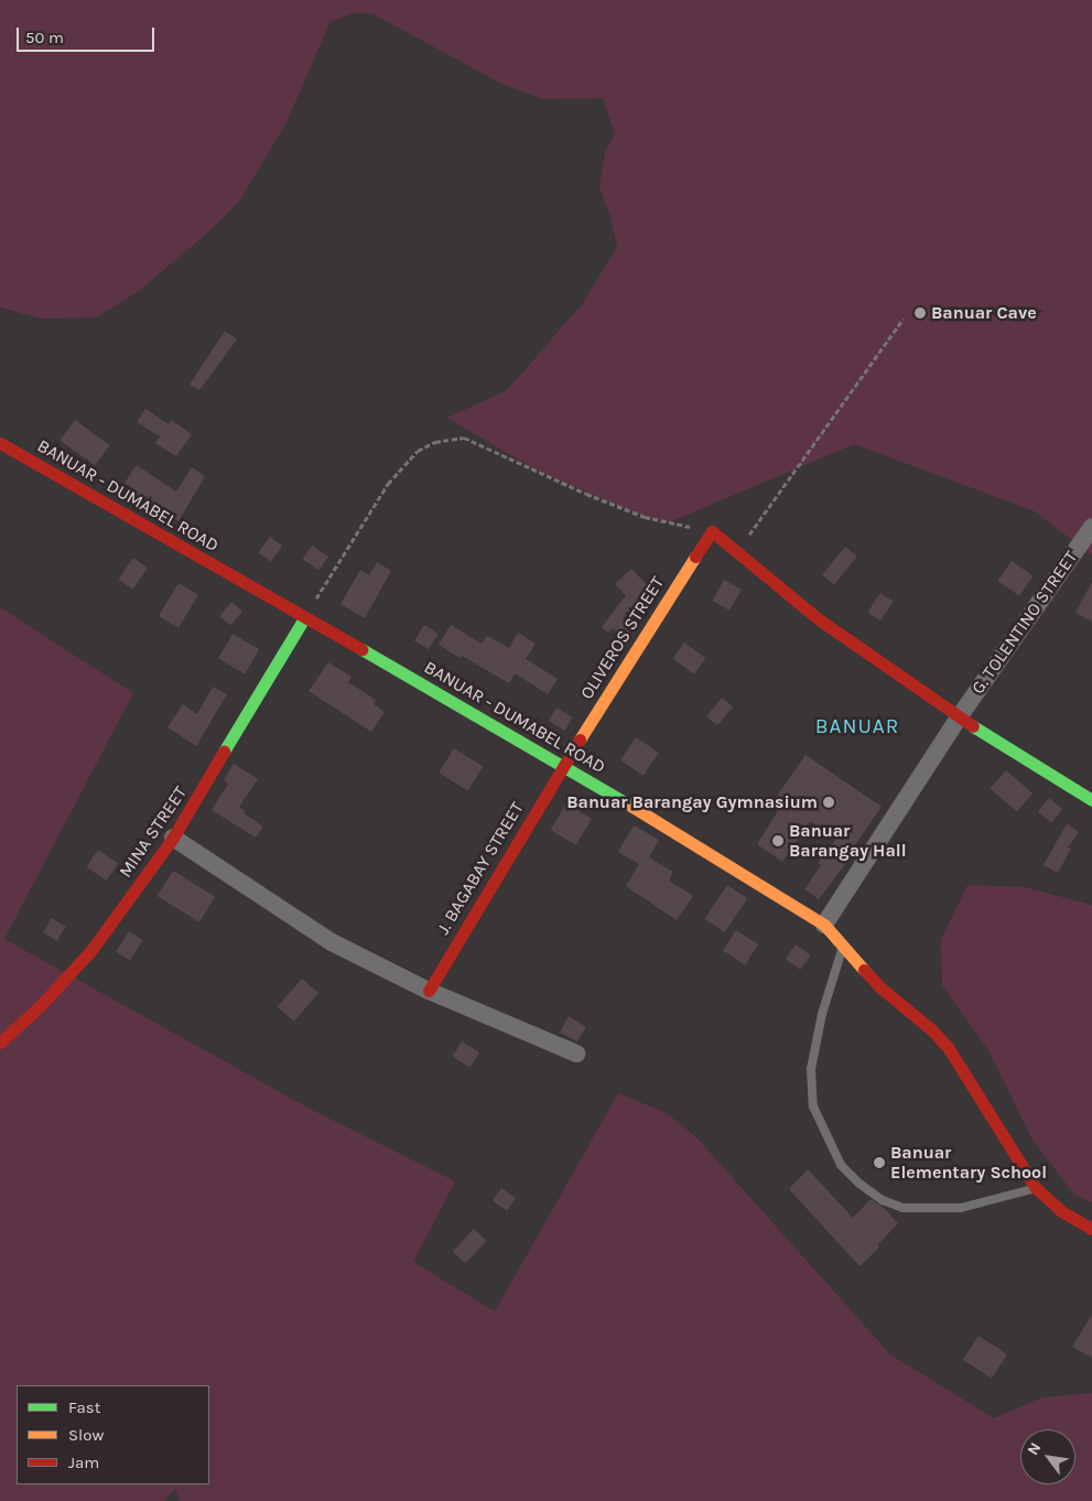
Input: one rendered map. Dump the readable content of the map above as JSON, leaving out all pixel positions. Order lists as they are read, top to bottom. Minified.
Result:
{"streets":{"street":["BANUAR - DUMABEL ROAD","G. TOLENTINO STREET","OLIVEROS STREET","MINA STREET","J. BAGABAY STREET"]},"crossings":[["BANUAR - DUMABEL ROAD","G. TOLENTINO STREET"],["BANUAR - DUMABEL ROAD","OLIVEROS STREET"],["BANUAR - DUMABEL ROAD","MINA STREET"],["BANUAR - DUMABEL ROAD","J. BAGABAY STREET"],["OLIVEROS STREET","J. BAGABAY STREET"]],"districts":["BANUAR"],"places":["Banuar Cave","Banuar Barangay Gymnasium","Banuar Barangay Hall","Banuar Elementary School"],"legend":["Fast","Slow","Jam"],"scale_bar":"50 m","north":"top left"}
